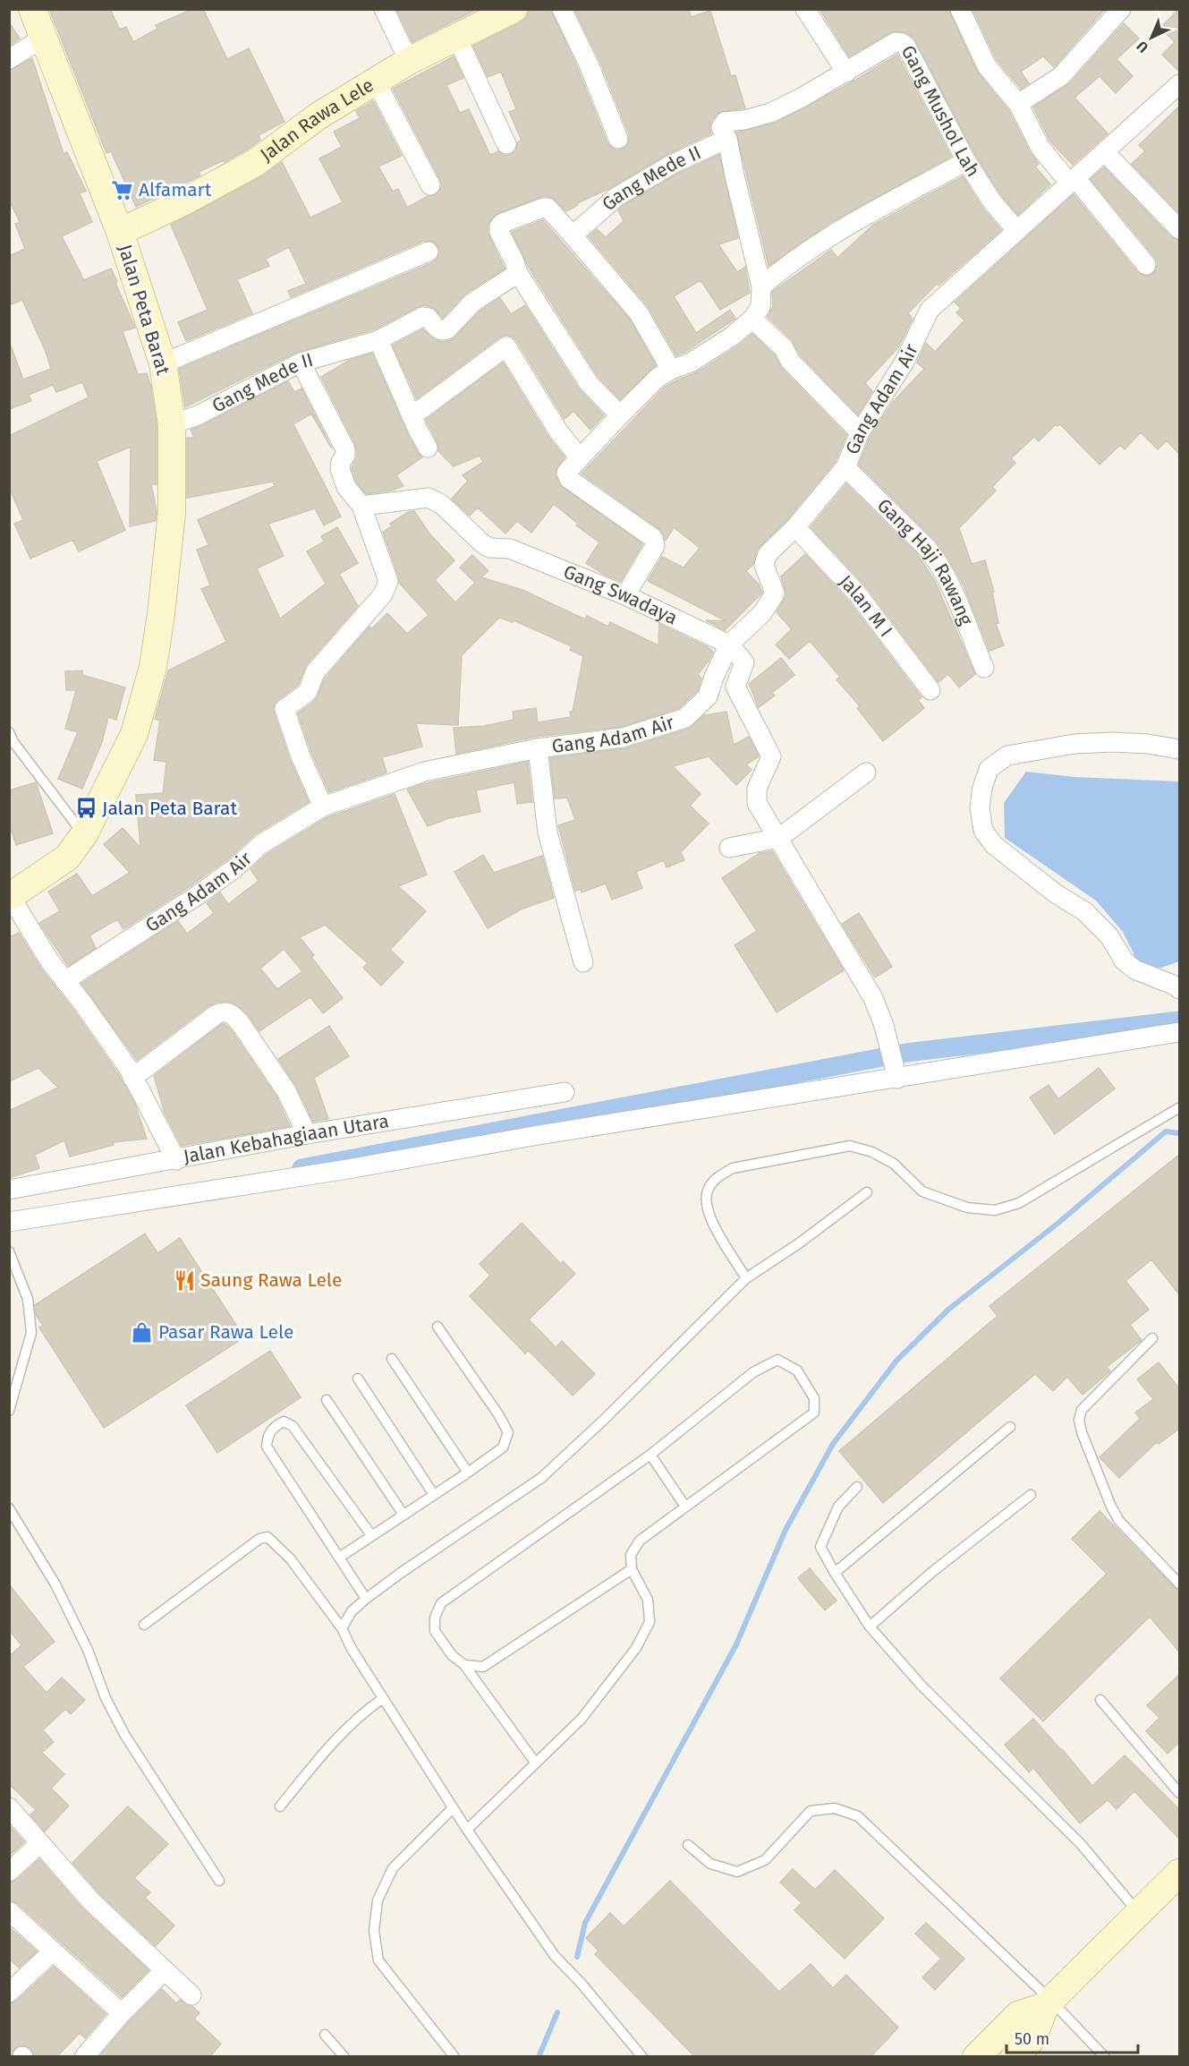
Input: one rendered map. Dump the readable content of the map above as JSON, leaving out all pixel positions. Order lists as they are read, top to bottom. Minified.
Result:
{"streets":{"main road":["Jalan Rawa Lele","Jalan Peta Barat"],"street":["Gang Mushol Lah","Gang Mede II","Gang Adam Air","Gang Haji Rawang","Gang Swadaya","Jalan M I","Jalan Kebahagiaan Utara"]},"crossings":[["Gang Mushol Lah","Gang Adam Air"],["Jalan Rawa Lele","Jalan Peta Barat"],["Gang Mede II","Jalan Peta Barat"],["Gang Adam Air","Gang Haji Rawang"],["Gang Adam Air","Gang Swadaya"],["Gang Adam Air","Jalan M I"]],"places":{"supermarket":["Alfamart"],"bus stop":["Jalan Peta Barat"],"restaurant":["Saung Rawa Lele"],"shop":["Pasar Rawa Lele"]},"scale_bar":"50 m","north":"bottom left"}
